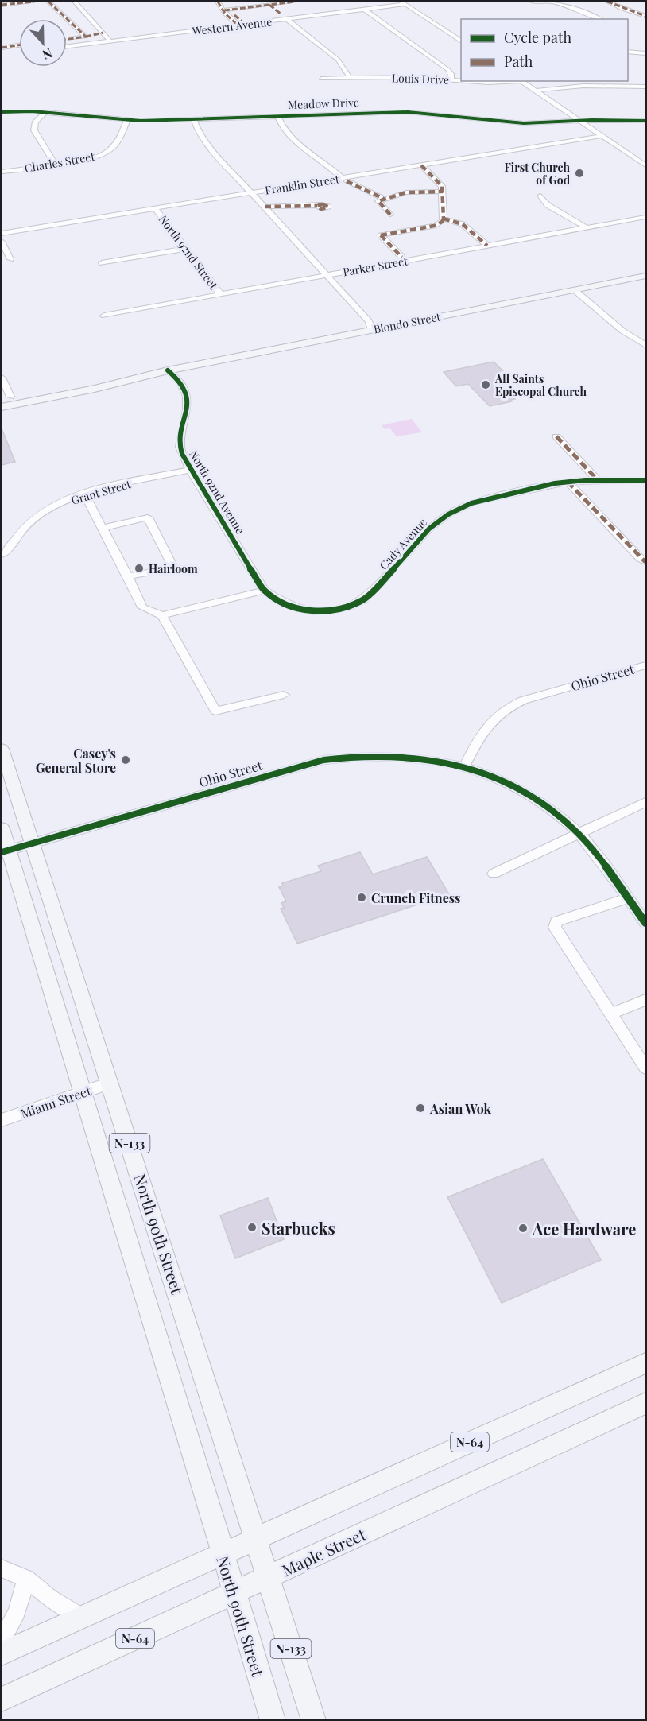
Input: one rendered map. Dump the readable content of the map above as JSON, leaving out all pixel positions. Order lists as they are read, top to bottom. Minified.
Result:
{"streets":{"main road":["Blondo Street","N-133","North 90th Street","N-64","Maple Street"],"street":["Western Avenue","Louis Drive","Meadow Drive","Charles Street","Franklin Street","North 92nd Street","Parker Street","Grant Street","North 92nd Avenue","Cady Avenue","Ohio Street","Miami Street"]},"crossings":[["Meadow Drive","Charles Street"],["Franklin Street","North 92nd Street"],["North 92nd Street","Parker Street"],["Blondo Street","North 92nd Avenue"],["Grant Street","North 92nd Avenue"],["North 92nd Avenue","Cady Avenue"],["Ohio Street","North 90th Street"],["Miami Street","North 90th Street"],["North 90th Street","N-64"],["North 90th Street","Maple Street"]],"places":["First Church of God","All Saints Episcopal Church","Hairloom","Casey's General Store","Crunch Fitness","Asian Wok","Starbucks","Ace Hardware"],"legend":["Cycle path","Path"],"north":"bottom"}
